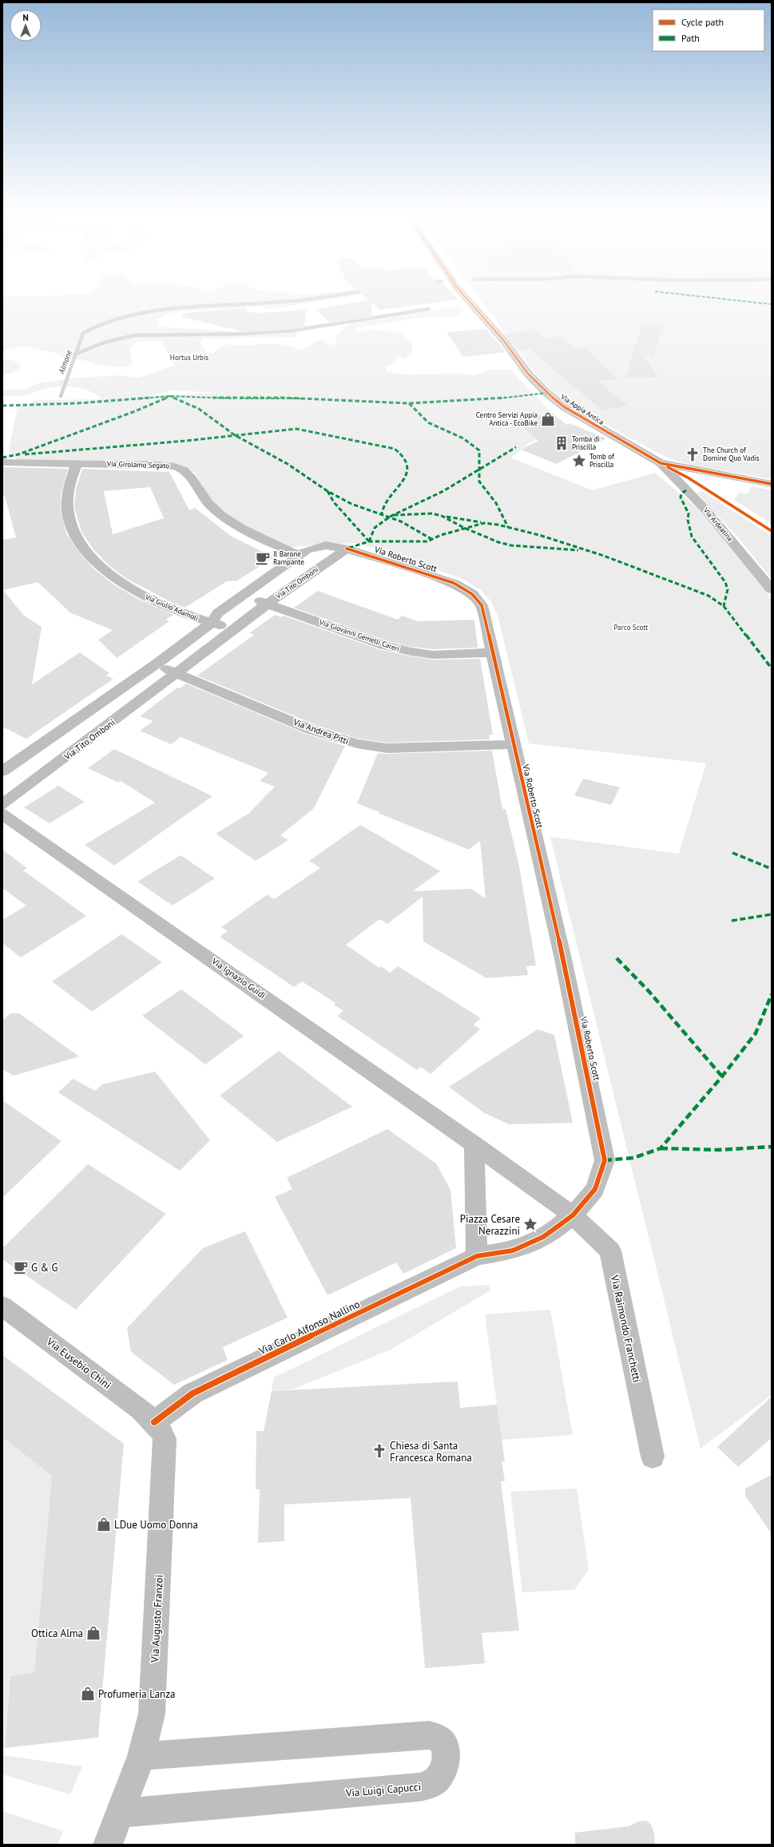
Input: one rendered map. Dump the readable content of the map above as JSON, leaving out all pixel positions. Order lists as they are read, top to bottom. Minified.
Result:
{"streets":{"street":["Via Appia Antica","Via Girolamo Segato","Via Ardeatina","Via Roberto Scott","Via Tito Omboni","Via Giulio Adamoli","Via Giovanni Gemelli Careri","Via Andrea Pitti","Via Ignazio Guidi","Via Carlo Alfonso Nallino","Via Raimondo Franchetti","Via Eusebio Chini","Via Augusto Franzoi","Via Luigi Capucci"]},"crossings":[["Via Appia Antica","Via Ardeatina"],["Via Girolamo Segato","Via Roberto Scott"],["Via Girolamo Segato","Via Giulio Adamoli"],["Via Roberto Scott","Via Tito Omboni"],["Via Roberto Scott","Via Giovanni Gemelli Careri"],["Via Roberto Scott","Via Andrea Pitti"],["Via Roberto Scott","Via Raimondo Franchetti"],["Via Tito Omboni","Via Giovanni Gemelli Careri"],["Via Tito Omboni","Via Andrea Pitti"],["Via Carlo Alfonso Nallino","Via Eusebio Chini"],["Via Carlo Alfonso Nallino","Via Augusto Franzoi"],["Via Eusebio Chini","Via Augusto Franzoi"],["Via Augusto Franzoi","Via Luigi Capucci"]],"water":["Almone"],"parks":["Hortus Urbis","Parco Scott"],"places":{"shop":["Centro Servizi Appia Antica - EcoBike","LDue Uomo Donna","Ottica Alma","Profumeria Lanza"],"building":["Tomba di Priscilla"],"church":["The Church of Domine Quo Vadis","Chiesa di Santa Francesca Romana"],"place":["Tomb of Priscilla","Piazza Cesare Nerazzini"],"cafe":["Il Barone Rampante","G & G"]},"legend":["Cycle path","Path"],"north":"top"}
